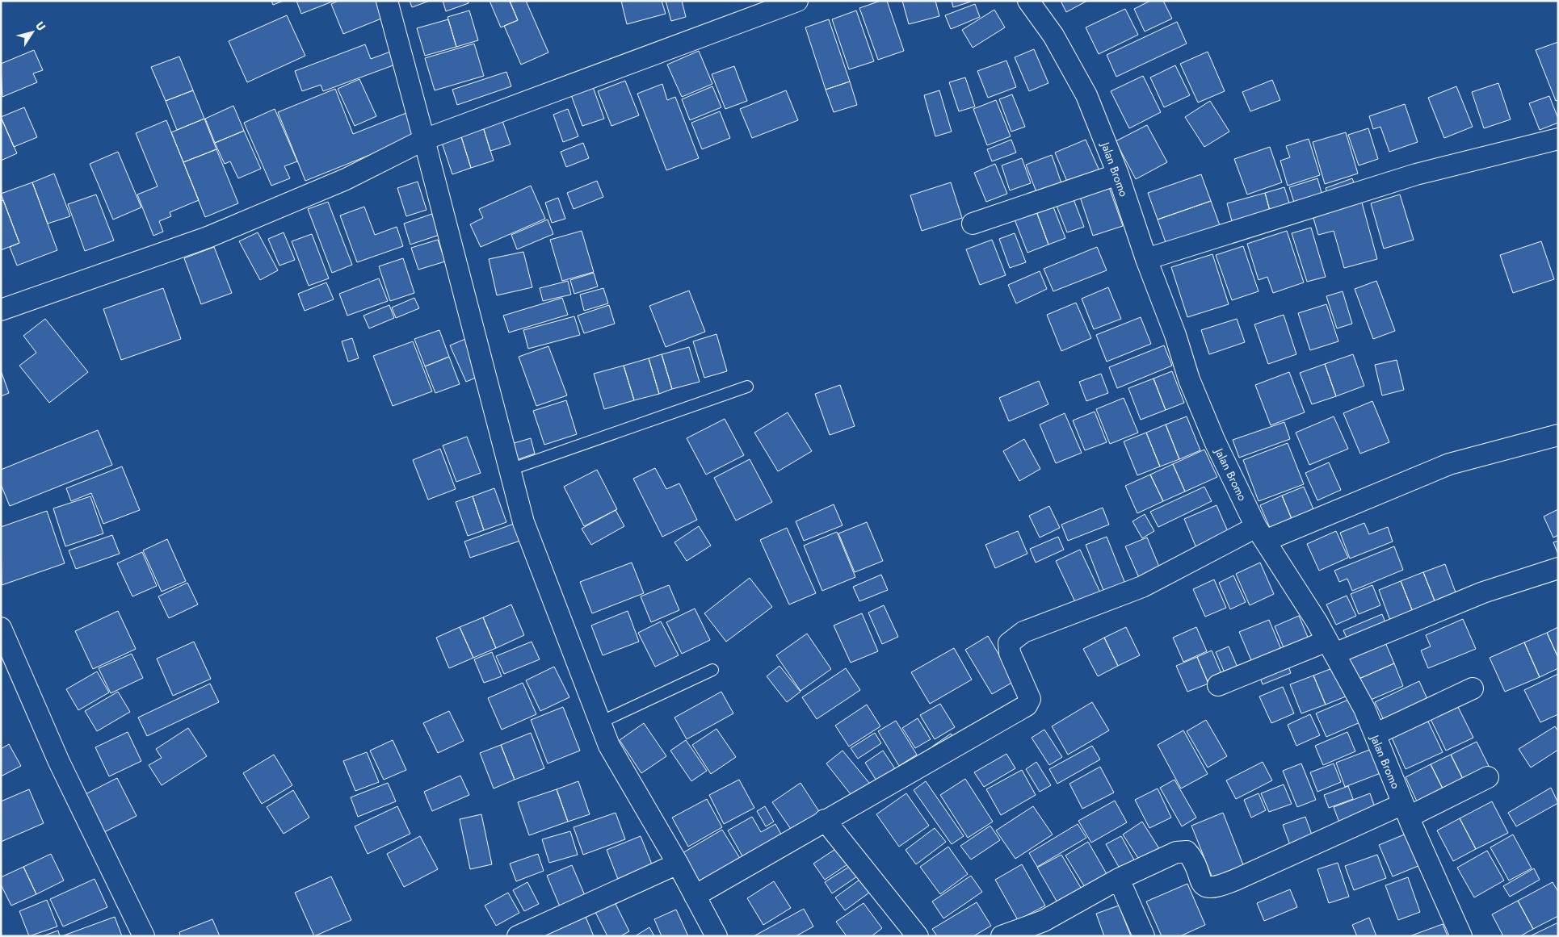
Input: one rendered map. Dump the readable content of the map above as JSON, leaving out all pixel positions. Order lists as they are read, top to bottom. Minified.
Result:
{"streets":{"street":["Jalan Bromo"]},"north":"top right"}
